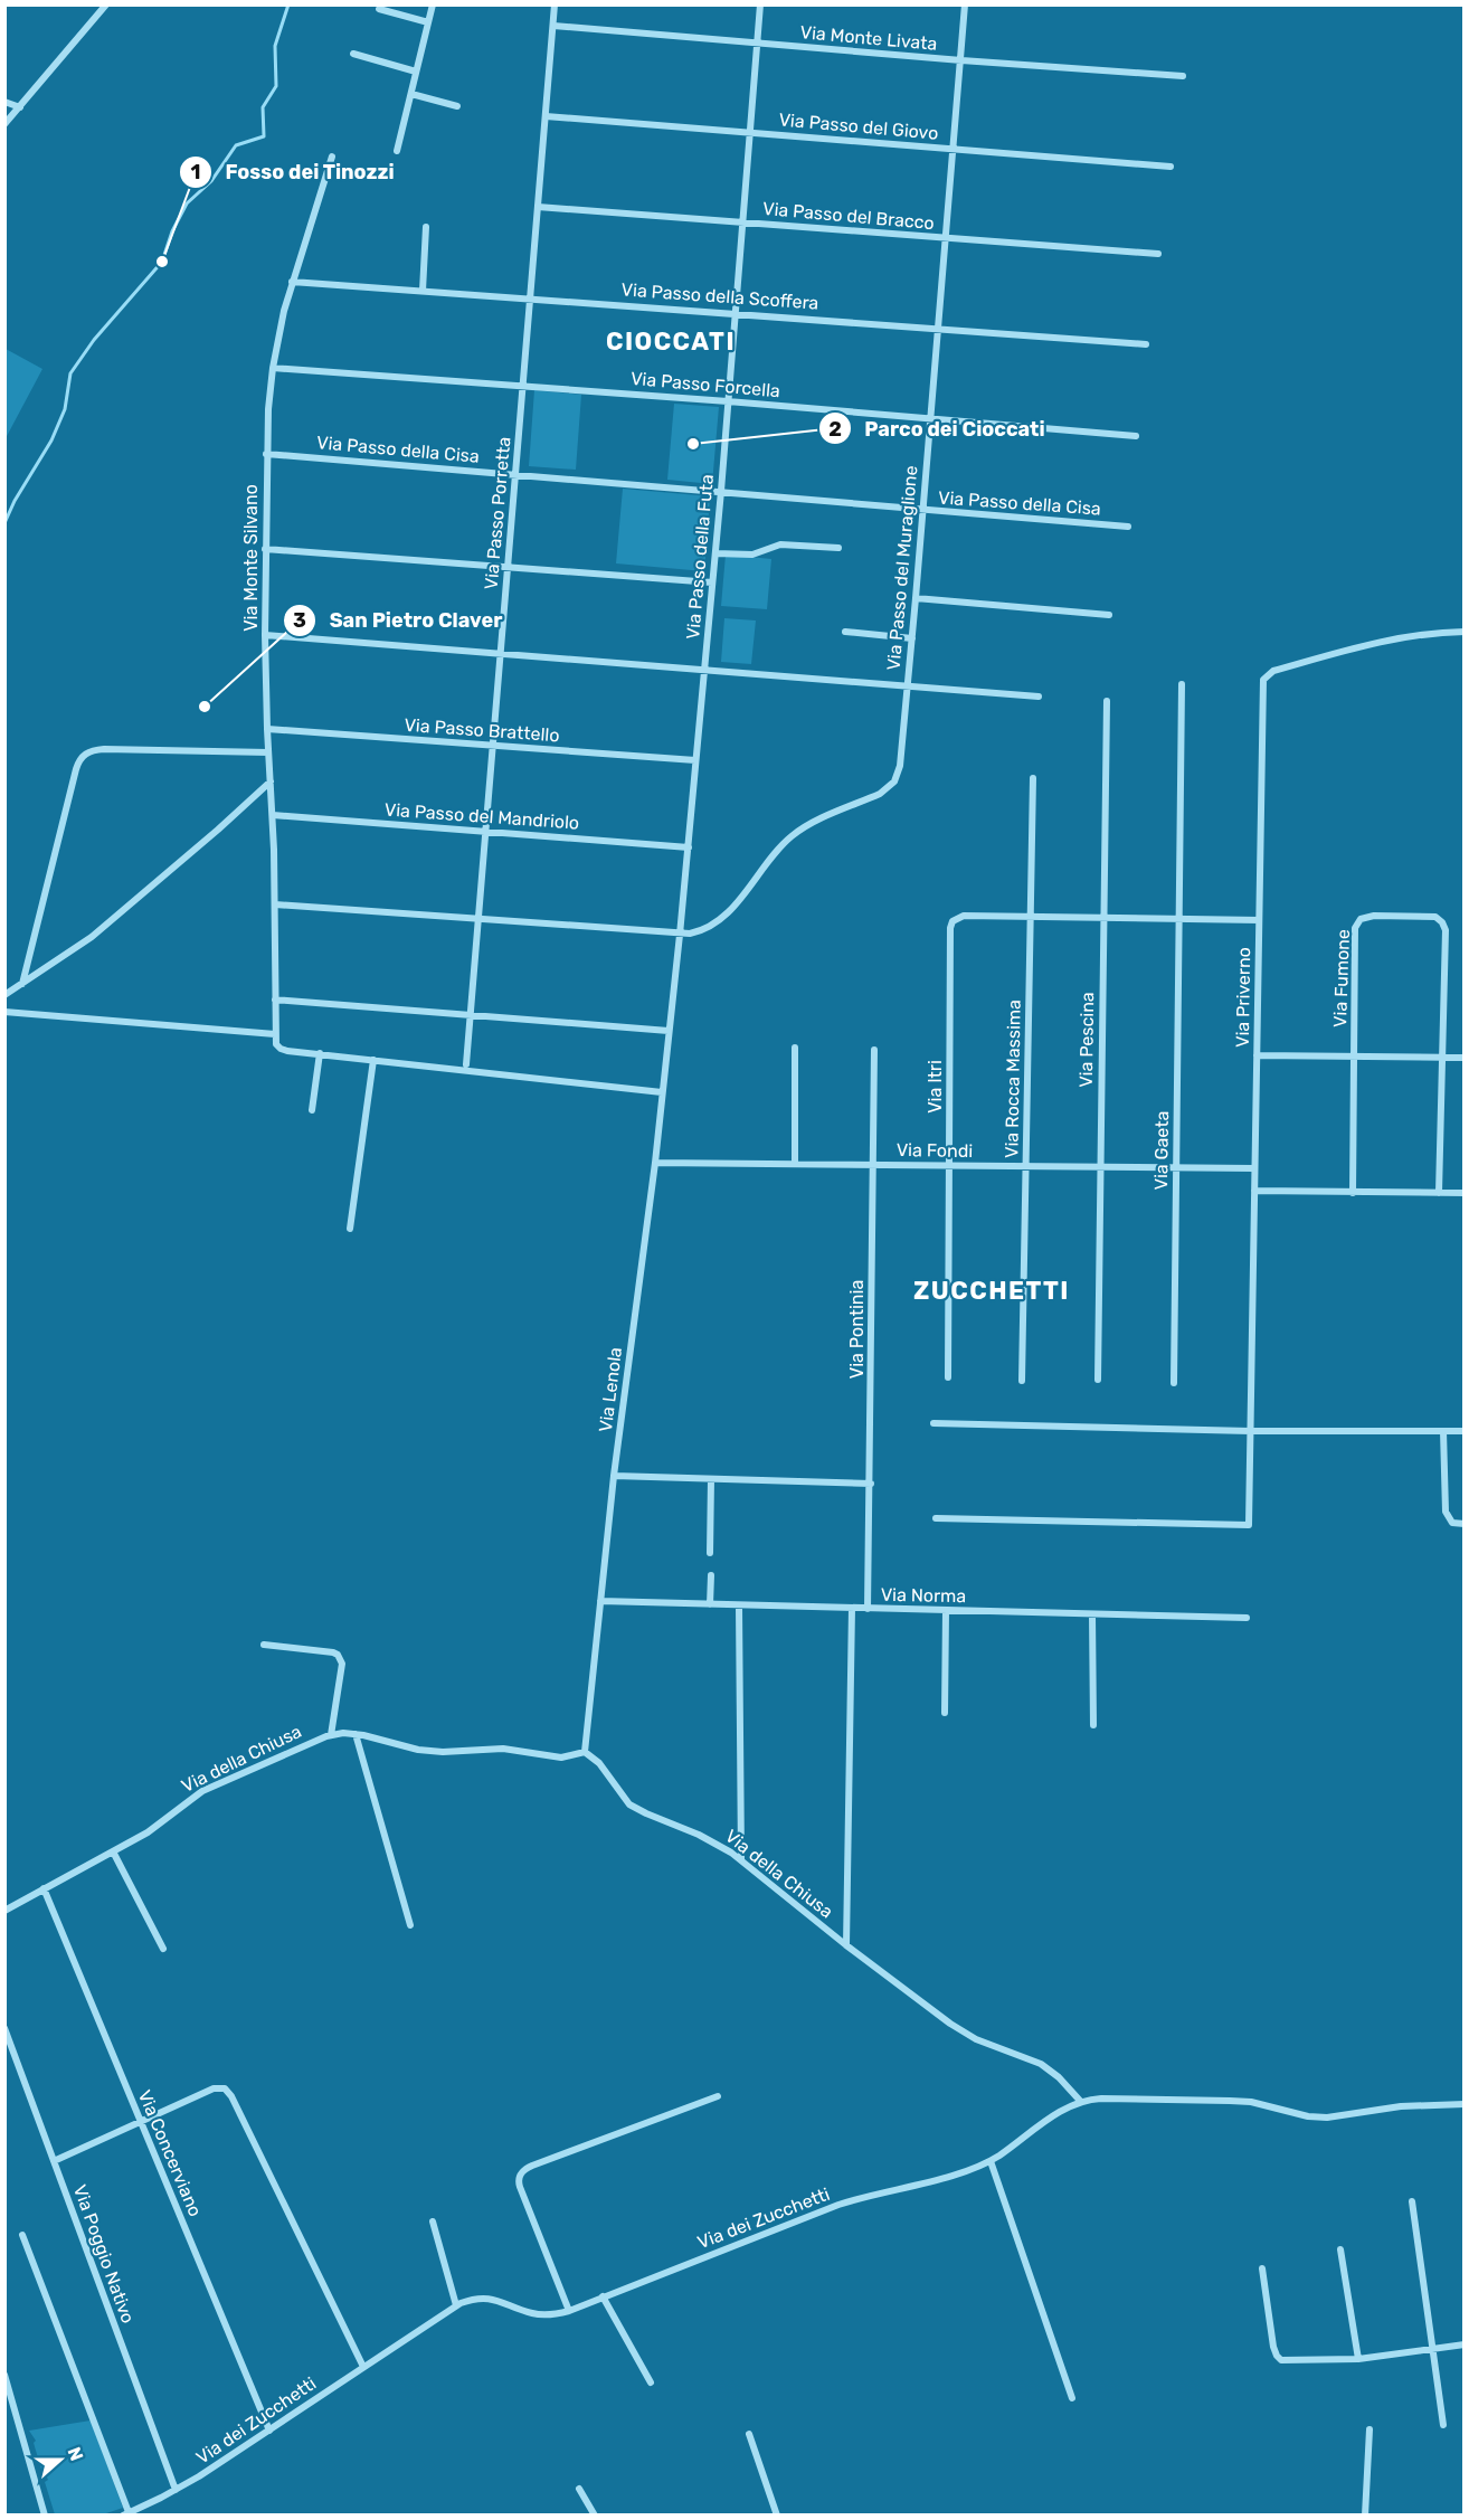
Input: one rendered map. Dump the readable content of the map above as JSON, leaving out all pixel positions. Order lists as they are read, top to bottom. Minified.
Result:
{"streets":{"street":["Via Monte Livata","Via Passo del Giovo","Via Passo del Bracco","Via Passo della Scoffera","Via Passo Forcella","Via Passo della Cisa","Via Passo Porretta","Via Passo della Futa","Via Monte Silvano","Via Passo del Muraglione","Via Passo Brattello","Via Passo del Mandriolo","Via Fumone","Via Priverno","Via Pescina","Via Rocca Massima","Via Itri","Via Fondi","Via Gaeta","Via Pontinia","Via Lenola","Via Norma","Via della Chiusa","Via Concerviano","Via dei Zucchetti","Via Poggio Nativo"]},"crossings":[["Via Monte Livata","Via Passo Porretta"],["Via Monte Livata","Via Passo della Futa"],["Via Monte Livata","Via Passo del Muraglione"],["Via Passo del Giovo","Via Passo Porretta"],["Via Passo del Giovo","Via Passo della Futa"],["Via Passo del Giovo","Via Passo del Muraglione"],["Via Passo del Bracco","Via Passo Porretta"],["Via Passo del Bracco","Via Passo della Futa"],["Via Passo del Bracco","Via Passo del Muraglione"],["Via Passo della Scoffera","Via Passo Porretta"],["Via Passo della Scoffera","Via Passo della Futa"],["Via Passo della Scoffera","Via Monte Silvano"],["Via Passo della Scoffera","Via Passo del Muraglione"],["Via Passo Forcella","Via Passo Porretta"],["Via Passo Forcella","Via Passo della Futa"],["Via Passo Forcella","Via Monte Silvano"],["Via Passo Forcella","Via Passo del Muraglione"],["Via Passo della Cisa","Via Passo Porretta"],["Via Passo della Cisa","Via Passo della Futa"],["Via Passo della Cisa","Via Monte Silvano"],["Via Passo della Cisa","Via Passo del Muraglione"],["Via Passo Porretta","Via Passo Brattello"],["Via Passo Porretta","Via Passo del Mandriolo"],["Via Passo della Futa","Via Passo del Muraglione"],["Via Passo della Futa","Via Passo Brattello"],["Via Passo della Futa","Via Passo del Mandriolo"],["Via Passo della Futa","Via Lenola"],["Via Monte Silvano","Via Passo Brattello"],["Via Monte Silvano","Via Passo del Mandriolo"],["Via Priverno","Via Fondi"],["Via Pescina","Via Fondi"],["Via Rocca Massima","Via Itri"],["Via Rocca Massima","Via Fondi"],["Via Itri","Via Fondi"],["Via Fondi","Via Gaeta"],["Via Fondi","Via Pontinia"],["Via Fondi","Via Lenola"],["Via Pontinia","Via Norma"],["Via Lenola","Via Norma"],["Via Lenola","Via della Chiusa"],["Via della Chiusa","Via Concerviano"],["Via della Chiusa","Via dei Zucchetti"],["Via Concerviano","Via dei Zucchetti"],["Via dei Zucchetti","Via Poggio Nativo"]],"districts":["CIOCCATI","ZUCCHETTI"],"places":["Fosso dei Tinozzi","Parco dei Cioccati","San Pietro Claver"],"north":"right"}
